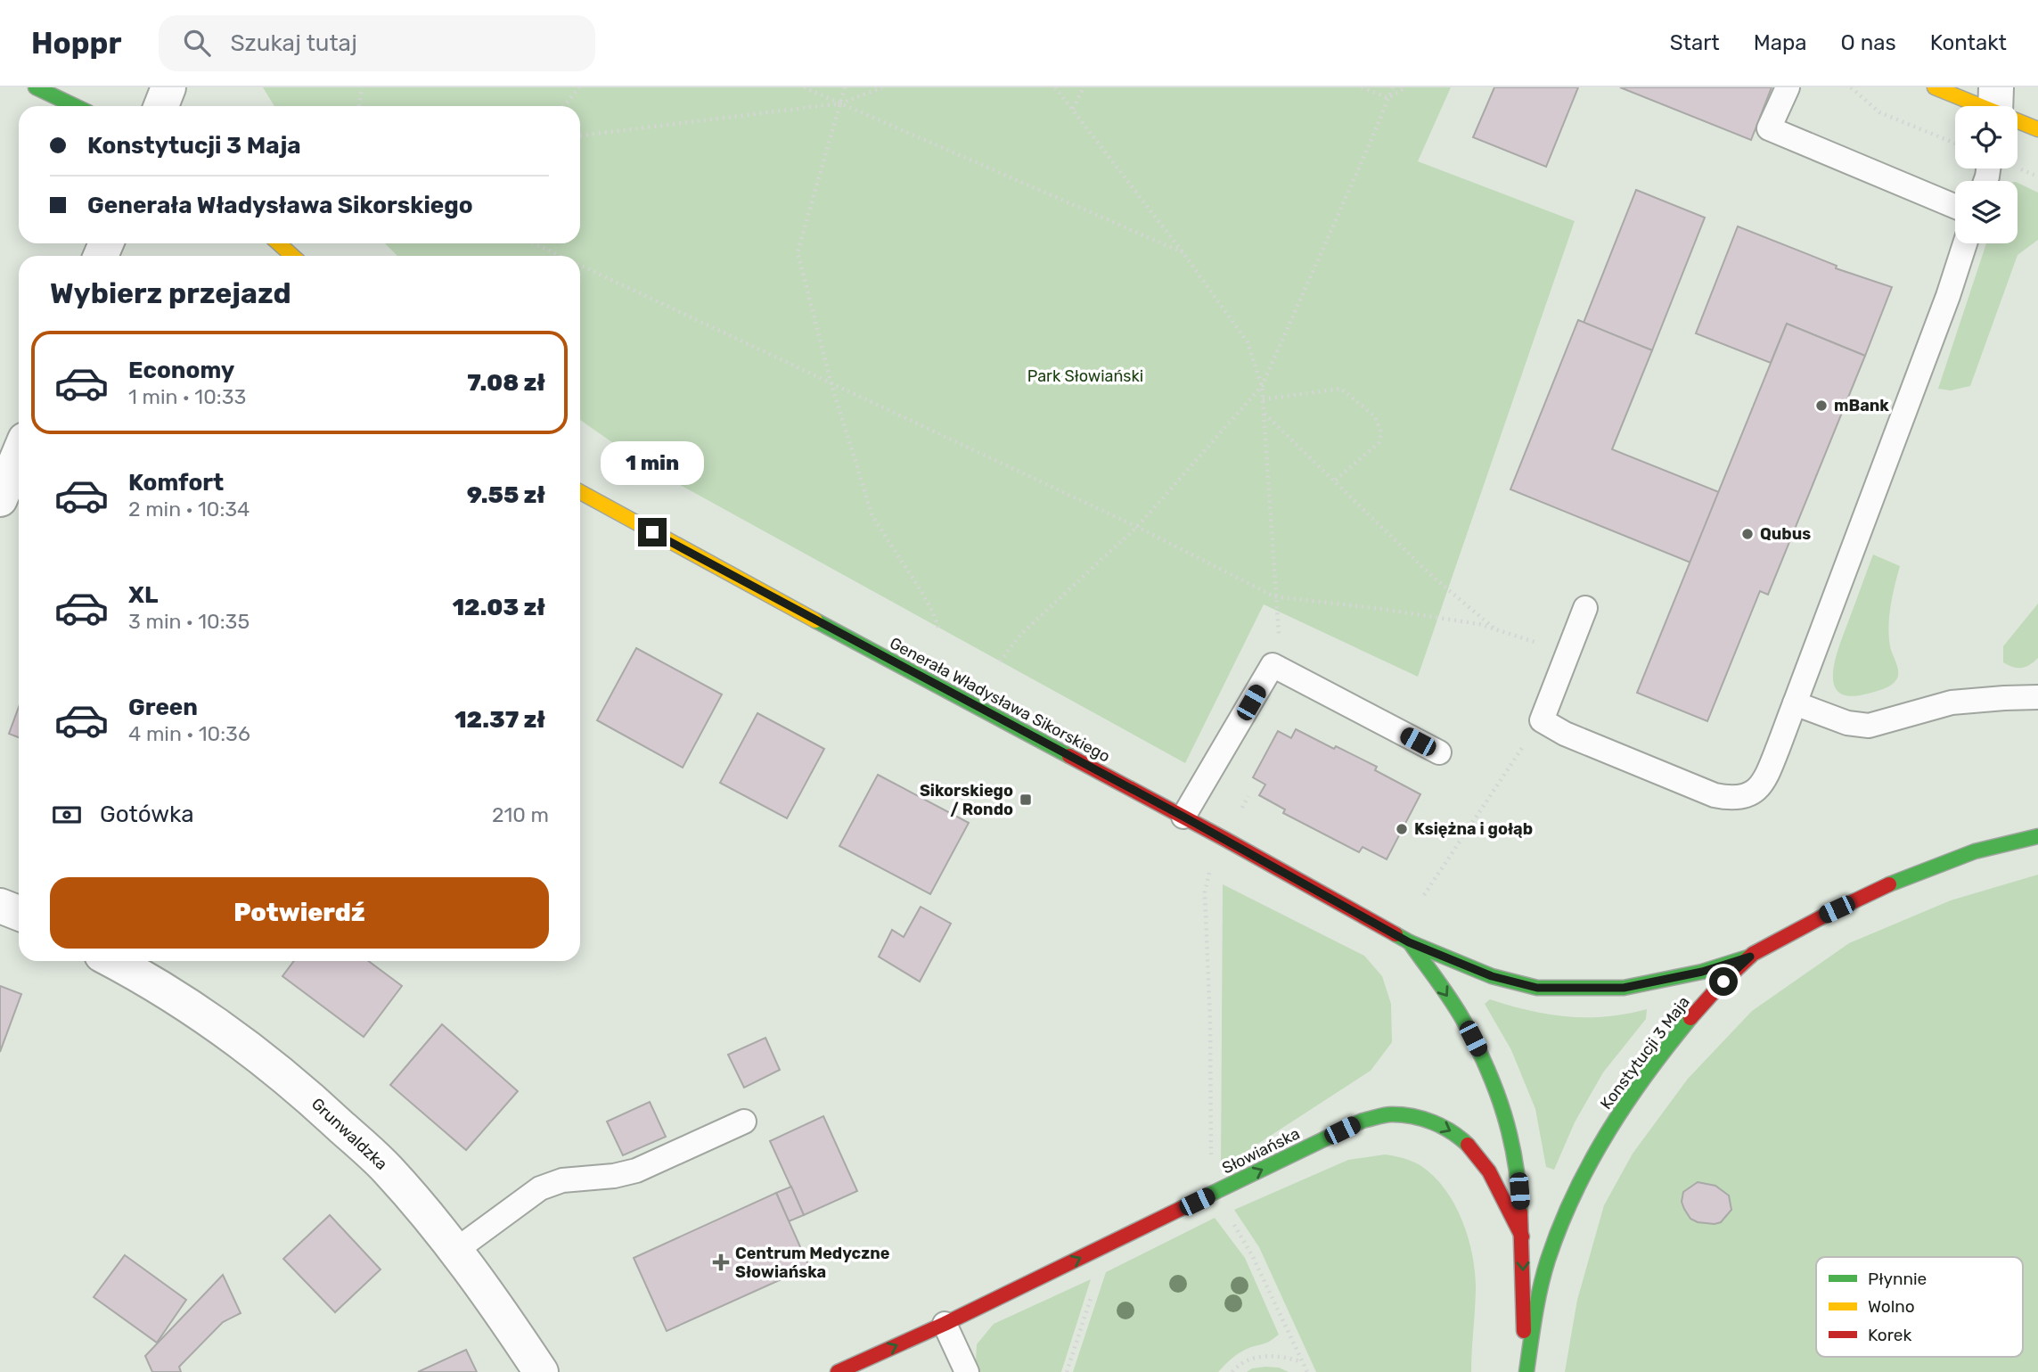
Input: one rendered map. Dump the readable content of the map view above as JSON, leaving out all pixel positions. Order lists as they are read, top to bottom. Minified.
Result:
{"streets":{"street":["Generała Władysława Sikorskiego","Konstytucji 3 Maja","Grunwaldzka","Słowiańska"]},"crossings":[["Generała Władysława Sikorskiego","Konstytucji 3 Maja"],["Generała Władysława Sikorskiego","Słowiańska"]],"one_way":["Słowiańska"],"parks":["Park Słowiański"],"places":{"other":["mBank","Qubus","Księżna i gołąb"],"transit":["Sikorskiego / Rondo"],"health":["Centrum Medyczne Słowiańska"]},"legend":["Płynnie","Wolno","Korek"],"page":{"header":"Hoppr","search":"Szukaj tutaj","nav":["Start","Mapa","O nas","Kontakt"],"banner":["Konstytucji 3 Maja","Generała Władysława Sikorskiego"],"heading":"Wybierz przejazd","list":[{"name":"Economy","note":"1 min · 10:33","value":"7.08 zł"},{"name":"Komfort","note":"2 min · 10:34","value":"9.55 zł"},{"name":"XL","note":"3 min · 10:35","value":"12.03 zł"},{"name":"Green","note":"4 min · 10:36","value":"12.37 zł"}],"bubble":"1 min","pay":["Gotówka","210 m"],"buttons":"Potwierdź"}}
